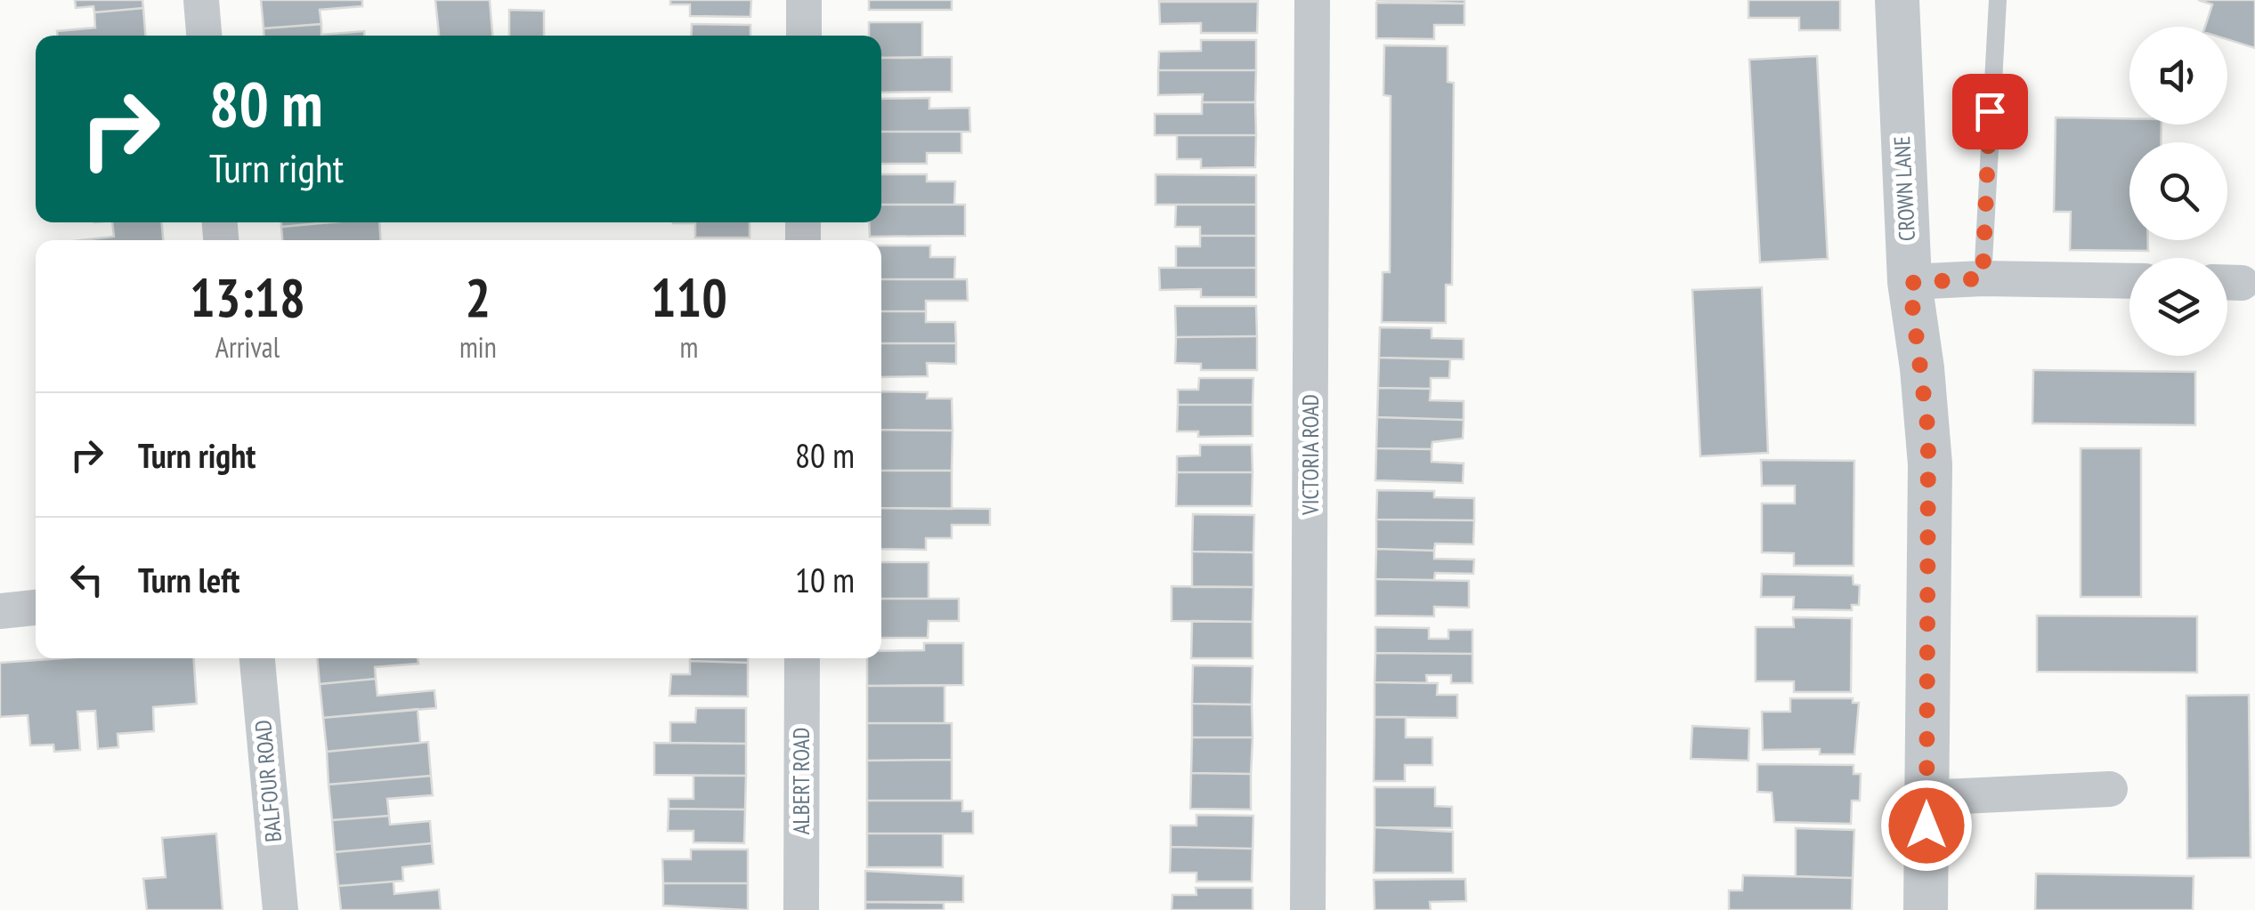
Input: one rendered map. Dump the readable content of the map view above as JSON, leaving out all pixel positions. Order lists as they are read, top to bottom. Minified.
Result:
{"streets":{"street":["CROWN LANE","VICTORIA ROAD","BALFOUR ROAD","ALBERT ROAD"]},"page":{"turn":["80 m","Turn right"],"eta":["13:18","Arrival","2","min","110","m"],"list":[{"name":"Turn right","value":"80 m"},{"name":"Turn left","value":"10 m"}]}}
